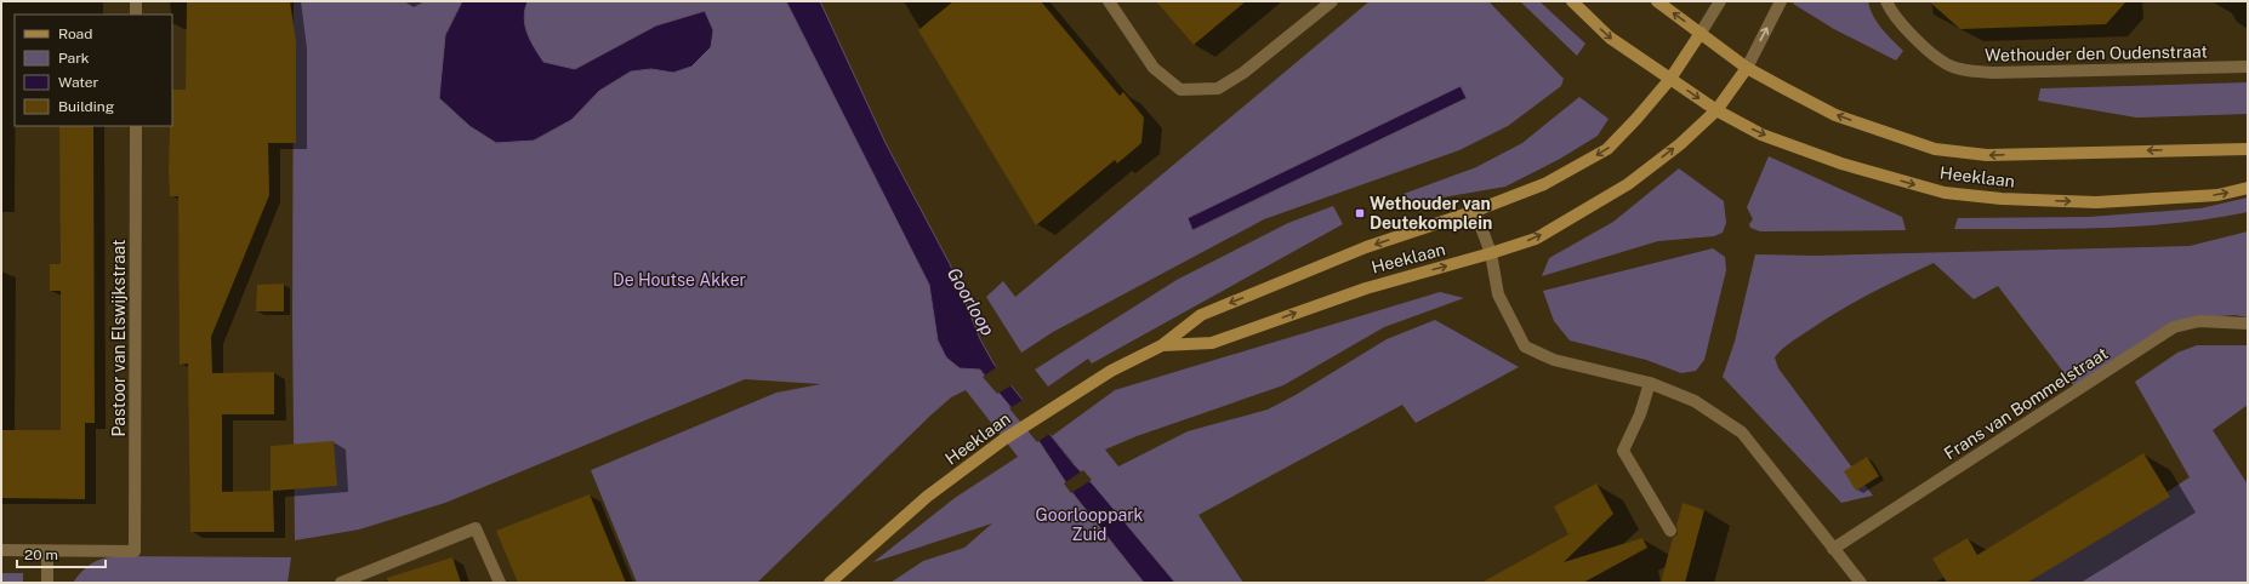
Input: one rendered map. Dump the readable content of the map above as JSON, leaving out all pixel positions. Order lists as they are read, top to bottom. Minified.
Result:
{"streets":{"main road":["Heeklaan"],"street":["Wethouder den Oudenstraat","Pastoor van Elswijkstraat","Frans van Bommelstraat"]},"water":["Goorloop"],"parks":["De Houtse Akker","Goorlooppark Zuid"],"places":{"transit":["Wethouder van Deutekomplein"]},"legend":["Road","Park","Water","Building"],"scale_bar":"20 m"}
